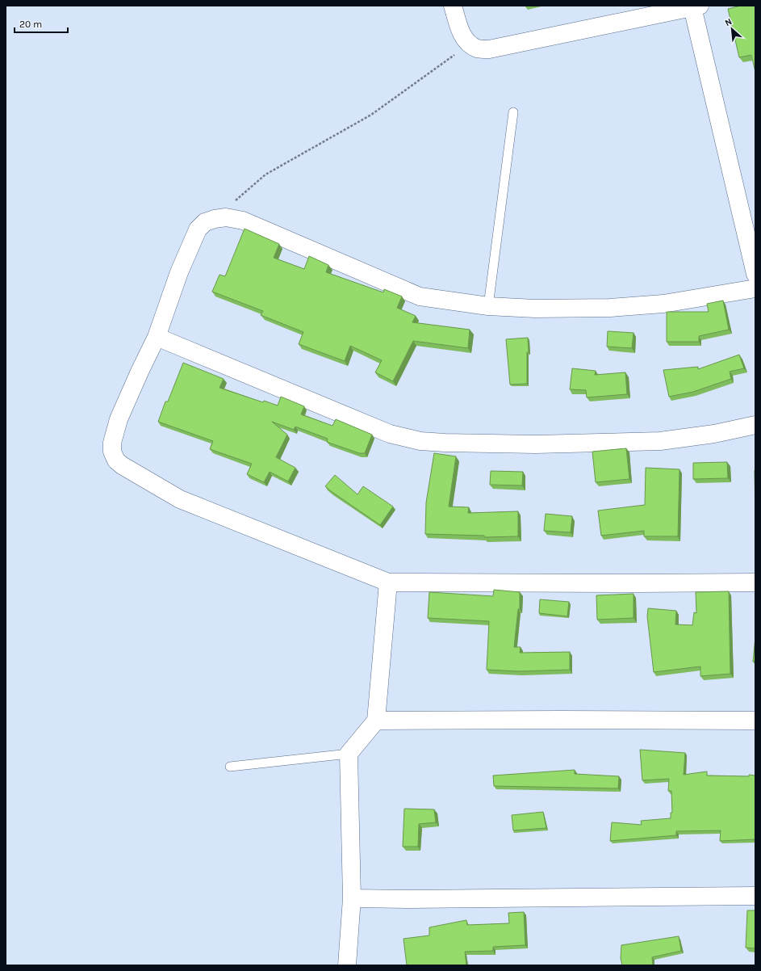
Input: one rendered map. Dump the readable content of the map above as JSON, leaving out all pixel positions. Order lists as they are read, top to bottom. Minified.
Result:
{"scale_bar":"20 m","north":"top left"}
